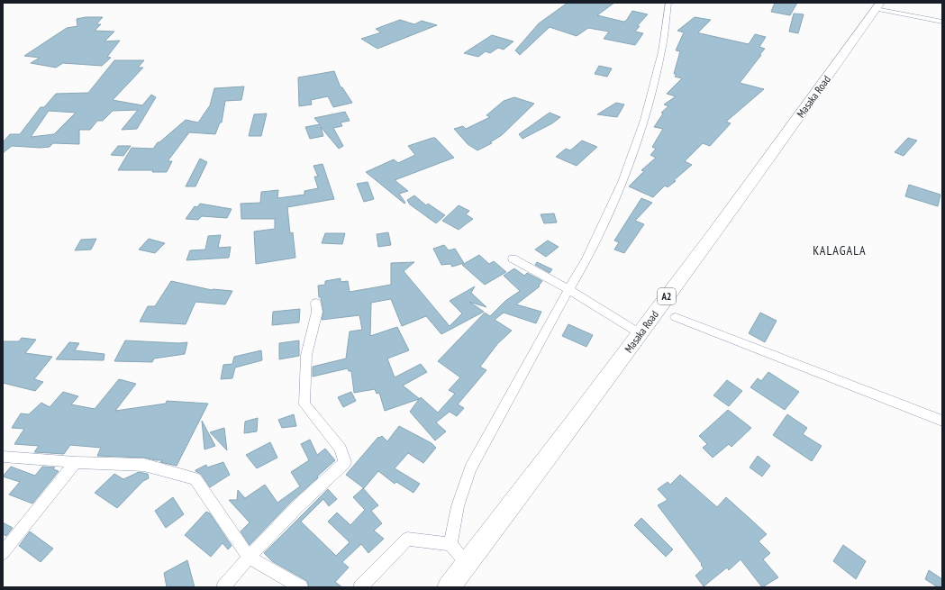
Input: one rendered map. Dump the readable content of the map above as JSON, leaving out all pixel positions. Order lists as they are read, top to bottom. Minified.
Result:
{"streets":{"main road":["Masaka Road","A2"]},"districts":["KALAGALA"]}
